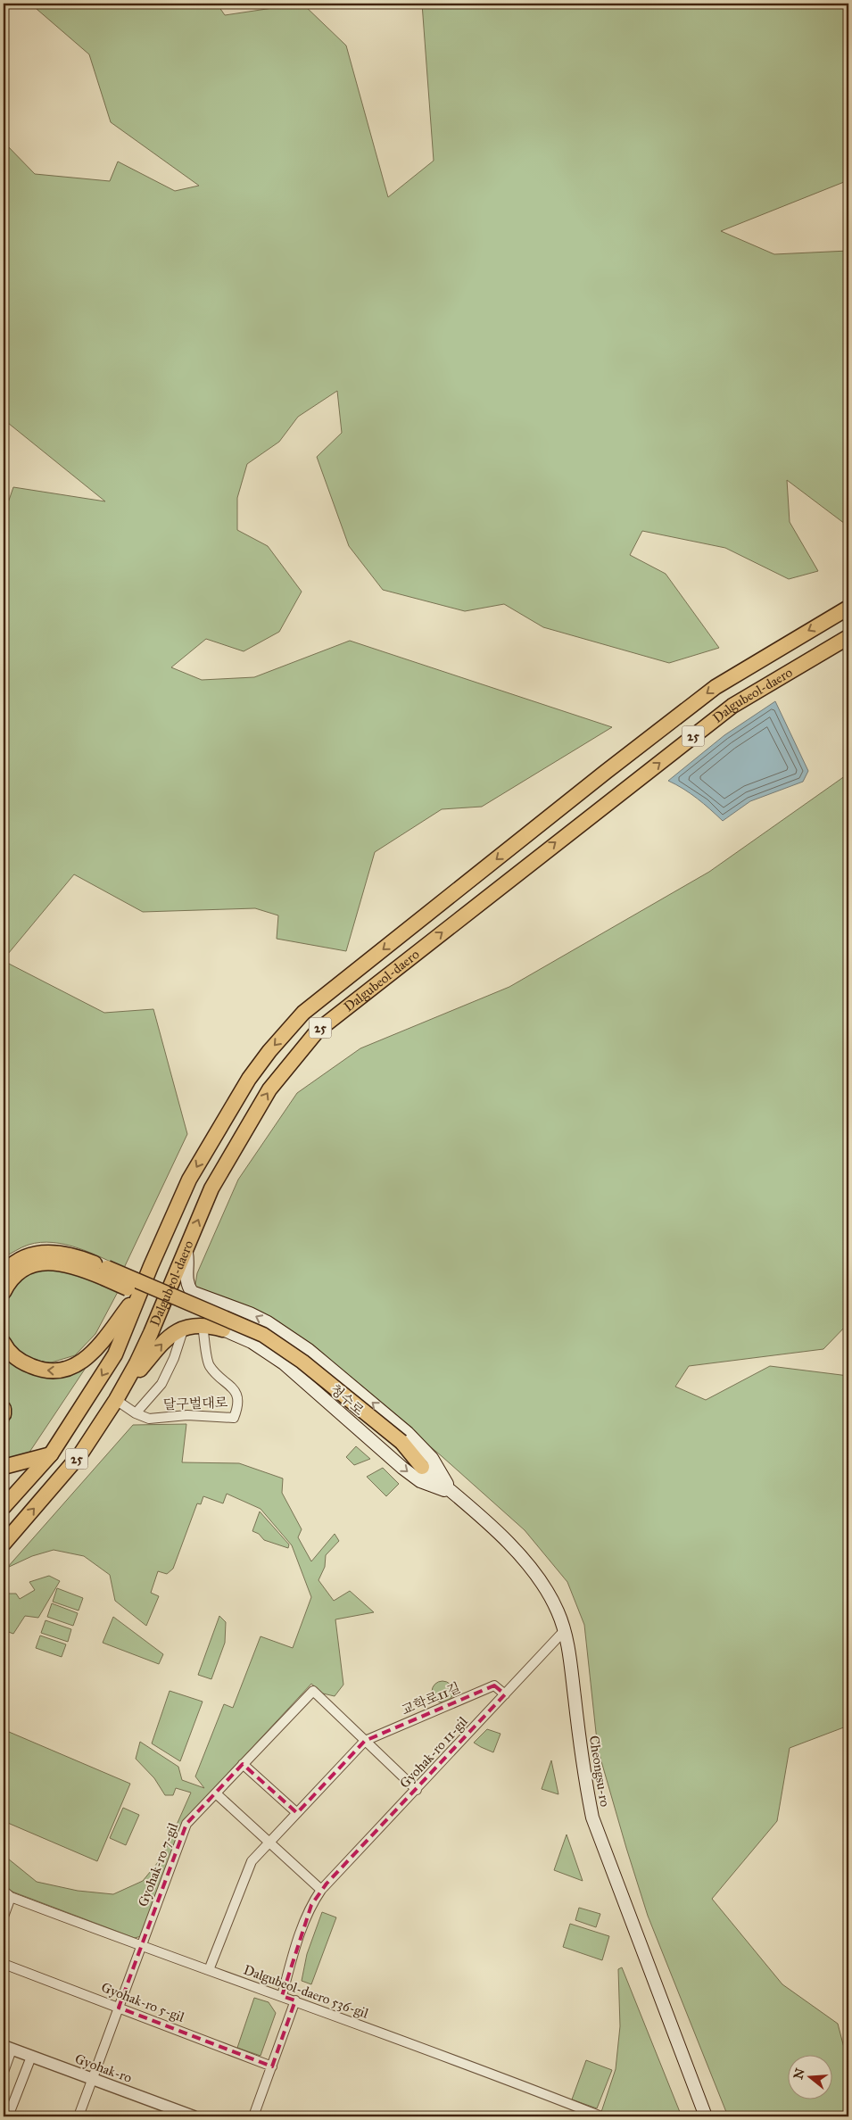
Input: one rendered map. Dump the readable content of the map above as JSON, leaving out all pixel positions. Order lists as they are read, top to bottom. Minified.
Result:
{"streets":{"main road":["Dalgubeol-daero","25","청수로","Cheongsu-ro"],"street":["달구벌대로","교학로11길","Gyohak-ro 11-gil","Gyohak-ro 7-gil","Dalgubeol-daero 536-gil","Gyohak-ro 5-gil","Gyohak-ro"]},"crossings":[["Dalgubeol-daero","청수로"],["Dalgubeol-daero","달구벌대로"],["청수로","Cheongsu-ro"],["교학로11길","Gyohak-ro 11-gil"],["교학로11길","Gyohak-ro 7-gil"],["Gyohak-ro 11-gil","Cheongsu-ro"],["Gyohak-ro 11-gil","Gyohak-ro 7-gil"],["Gyohak-ro 11-gil","Dalgubeol-daero 536-gil"],["Gyohak-ro 7-gil","Dalgubeol-daero 536-gil"],["Gyohak-ro 7-gil","Gyohak-ro 5-gil"],["Gyohak-ro 7-gil","Gyohak-ro"]],"north":"left"}
